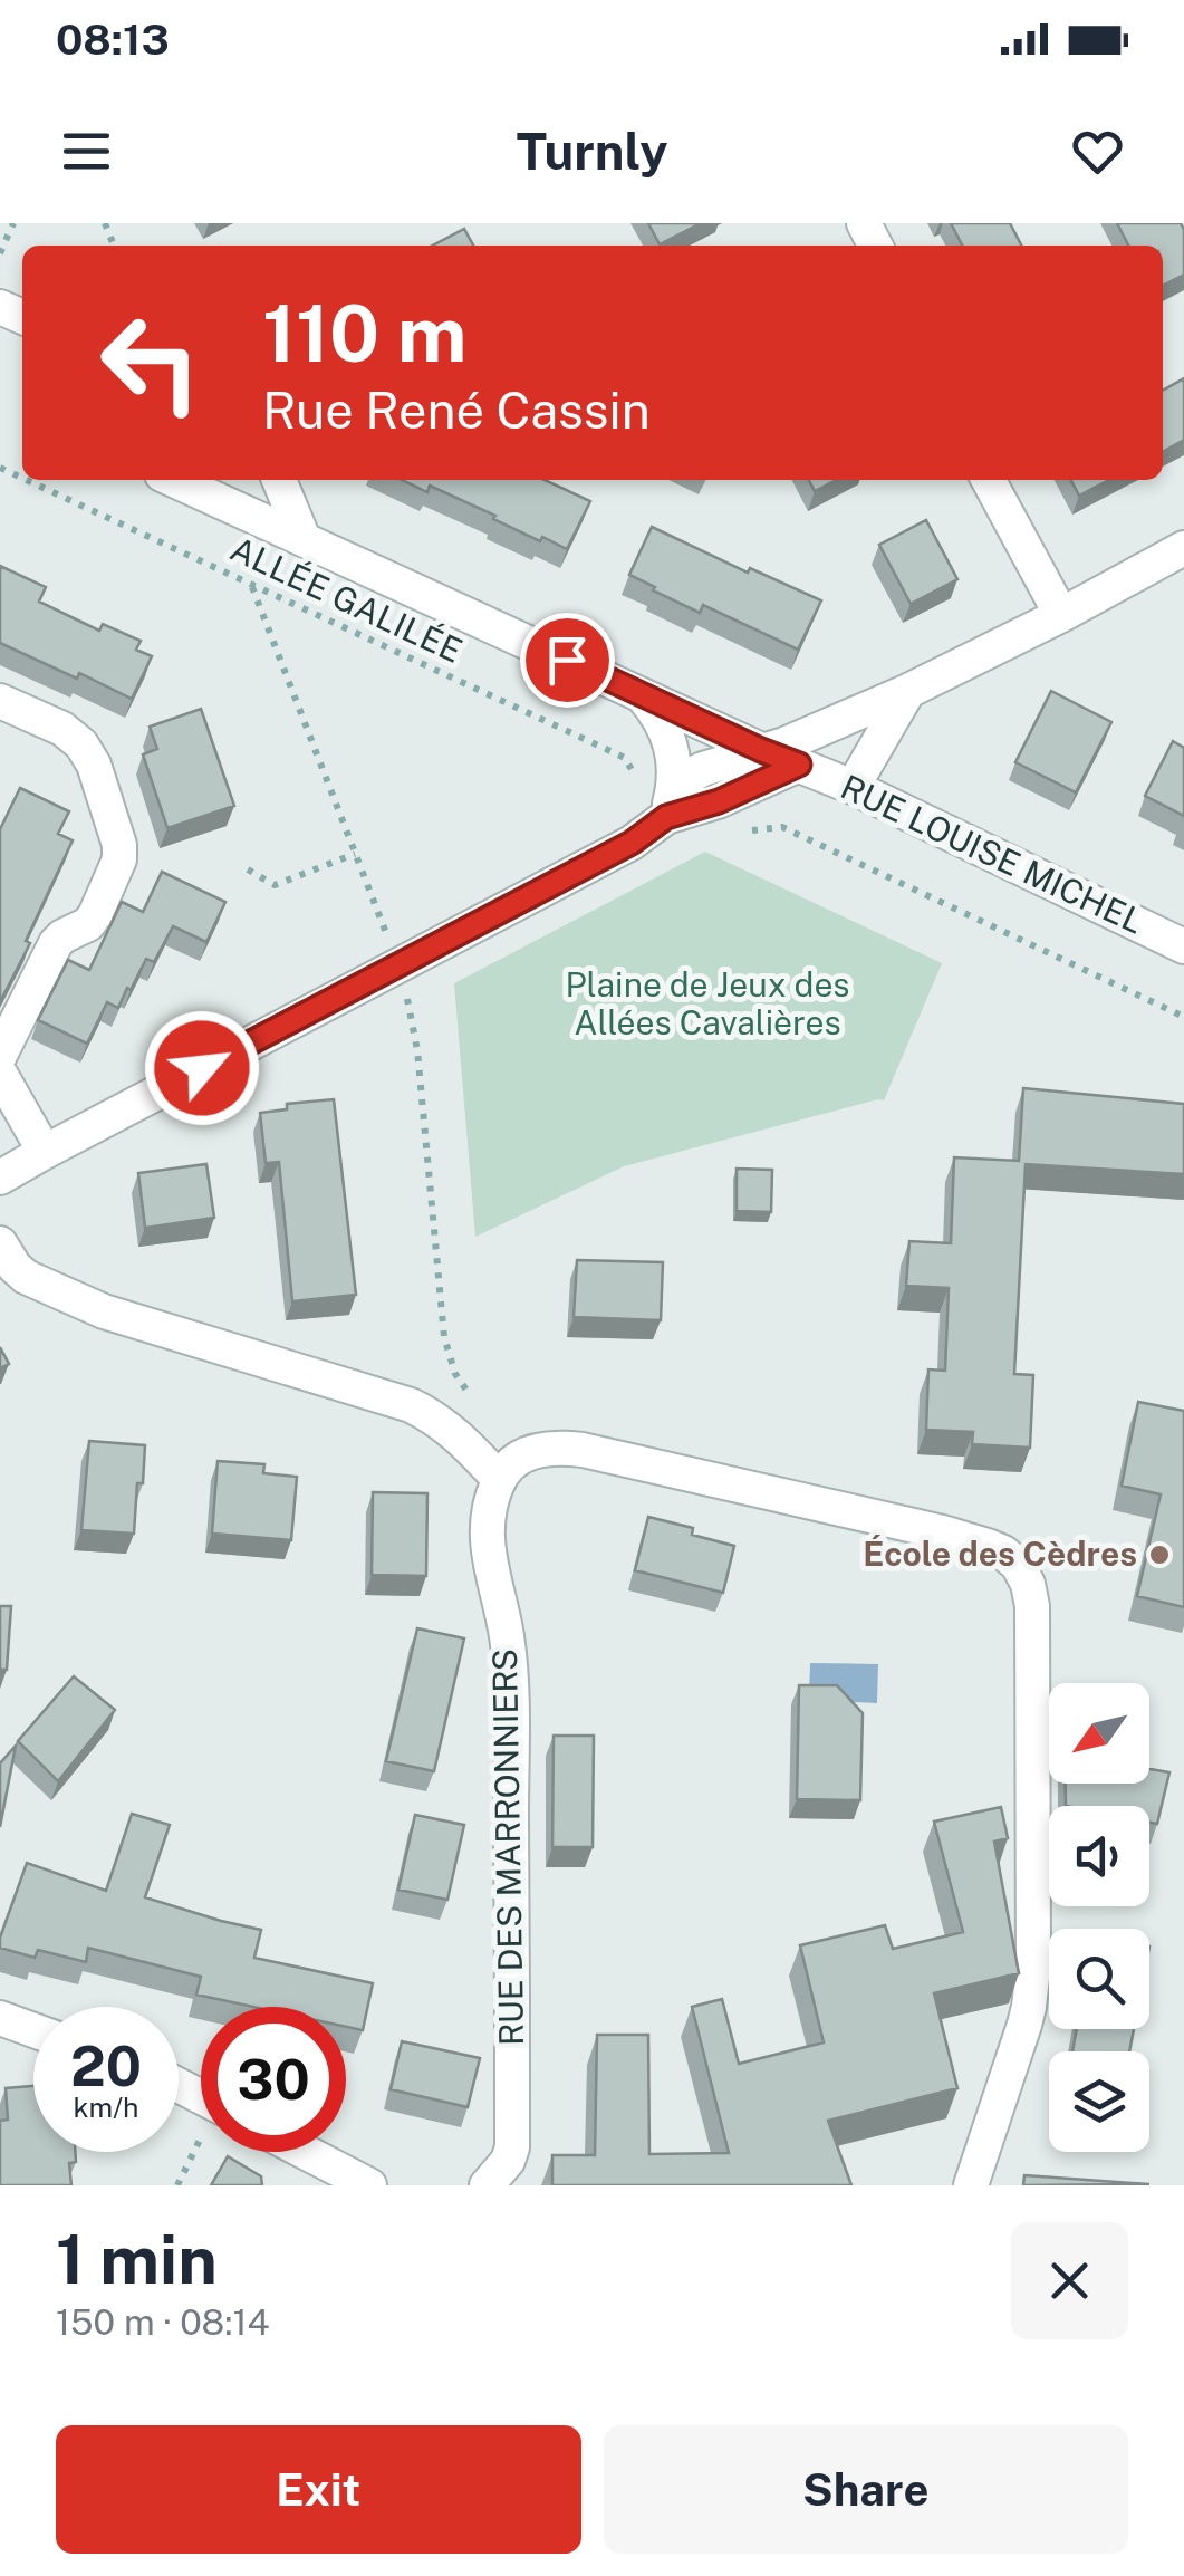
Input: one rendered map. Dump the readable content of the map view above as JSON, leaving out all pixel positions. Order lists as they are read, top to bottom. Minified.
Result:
{"streets":{"street":["RUE LOUISE MICHEL","RUE DES MARRONNIERS"],"path":["ALLÉE GALILÉE"]},"parks":["Plaine de Jeux des Allées Cavalières"],"places":["École des Cèdres"],"north":"bottom left","page":{"status":"08:13","header":"Turnly","turn":["110 m","Rue René Cassin"],"speed":"20 km/h","limit":"30","heading":["1 min","150 m · 08:14"],"buttons":["Exit","Share"]}}
